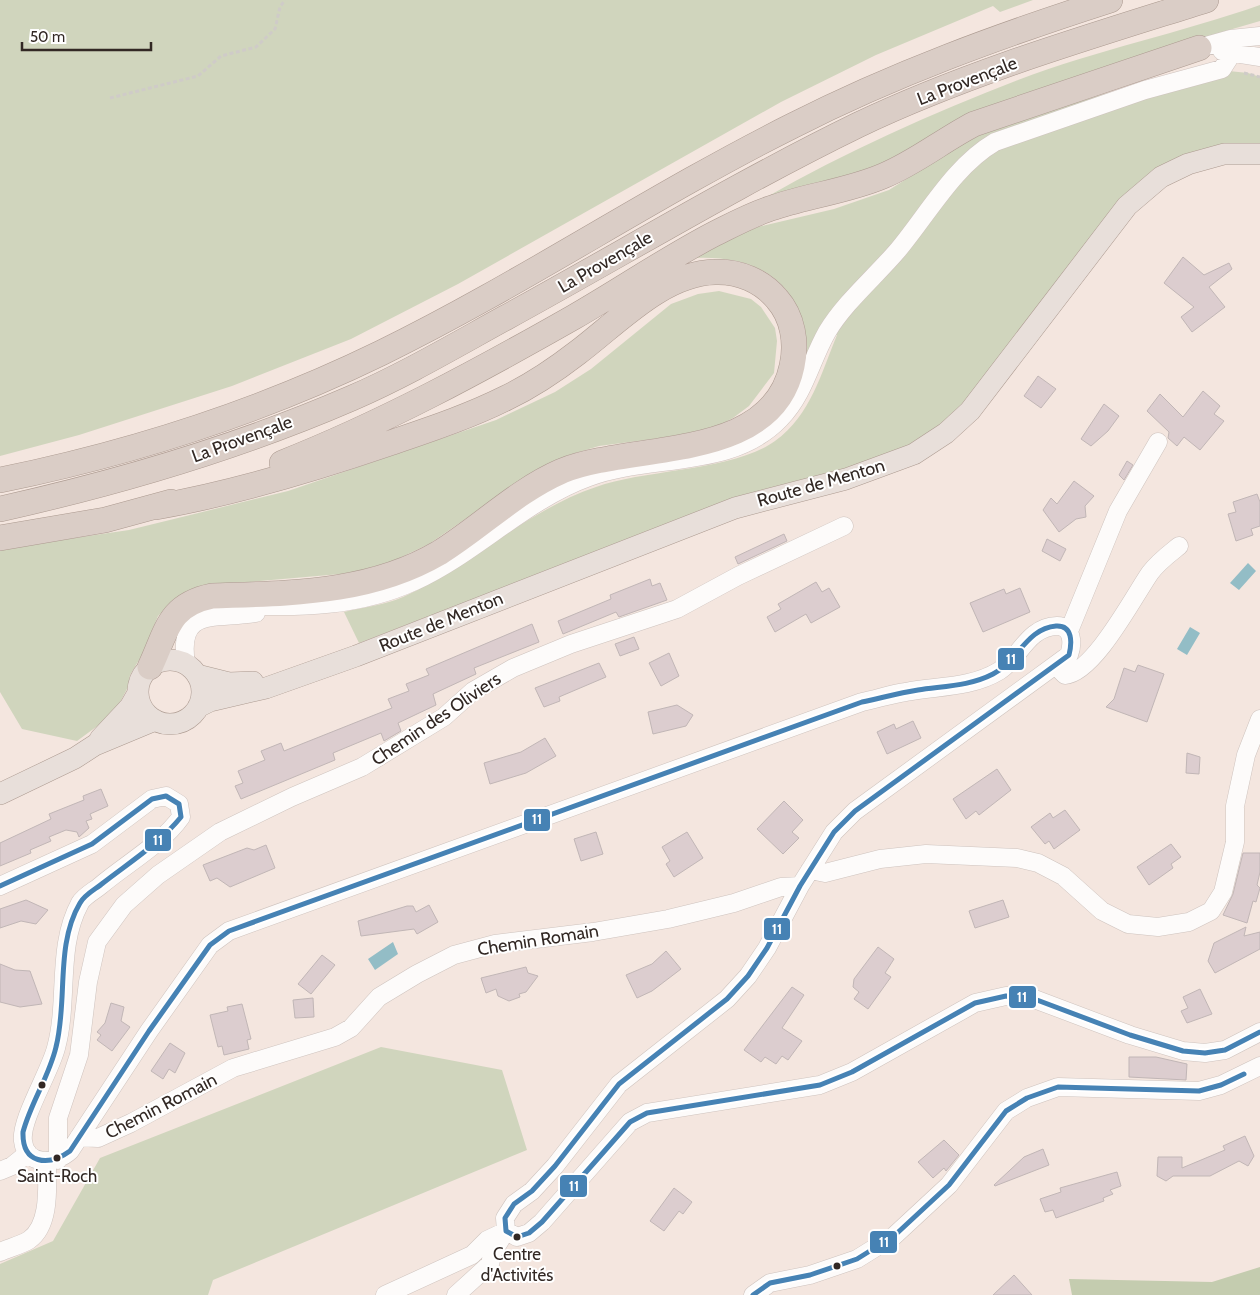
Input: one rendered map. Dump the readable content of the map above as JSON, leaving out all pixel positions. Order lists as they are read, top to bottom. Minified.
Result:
{"streets":{"highway":["La Provençale"],"main road":["Route de Menton"],"street":["Chemin des Oliviers","Chemin Romain"]},"places":["Saint-Roch","Centre d'Activités"],"lines":["transit line 11"],"scale_bar":"50 m"}
